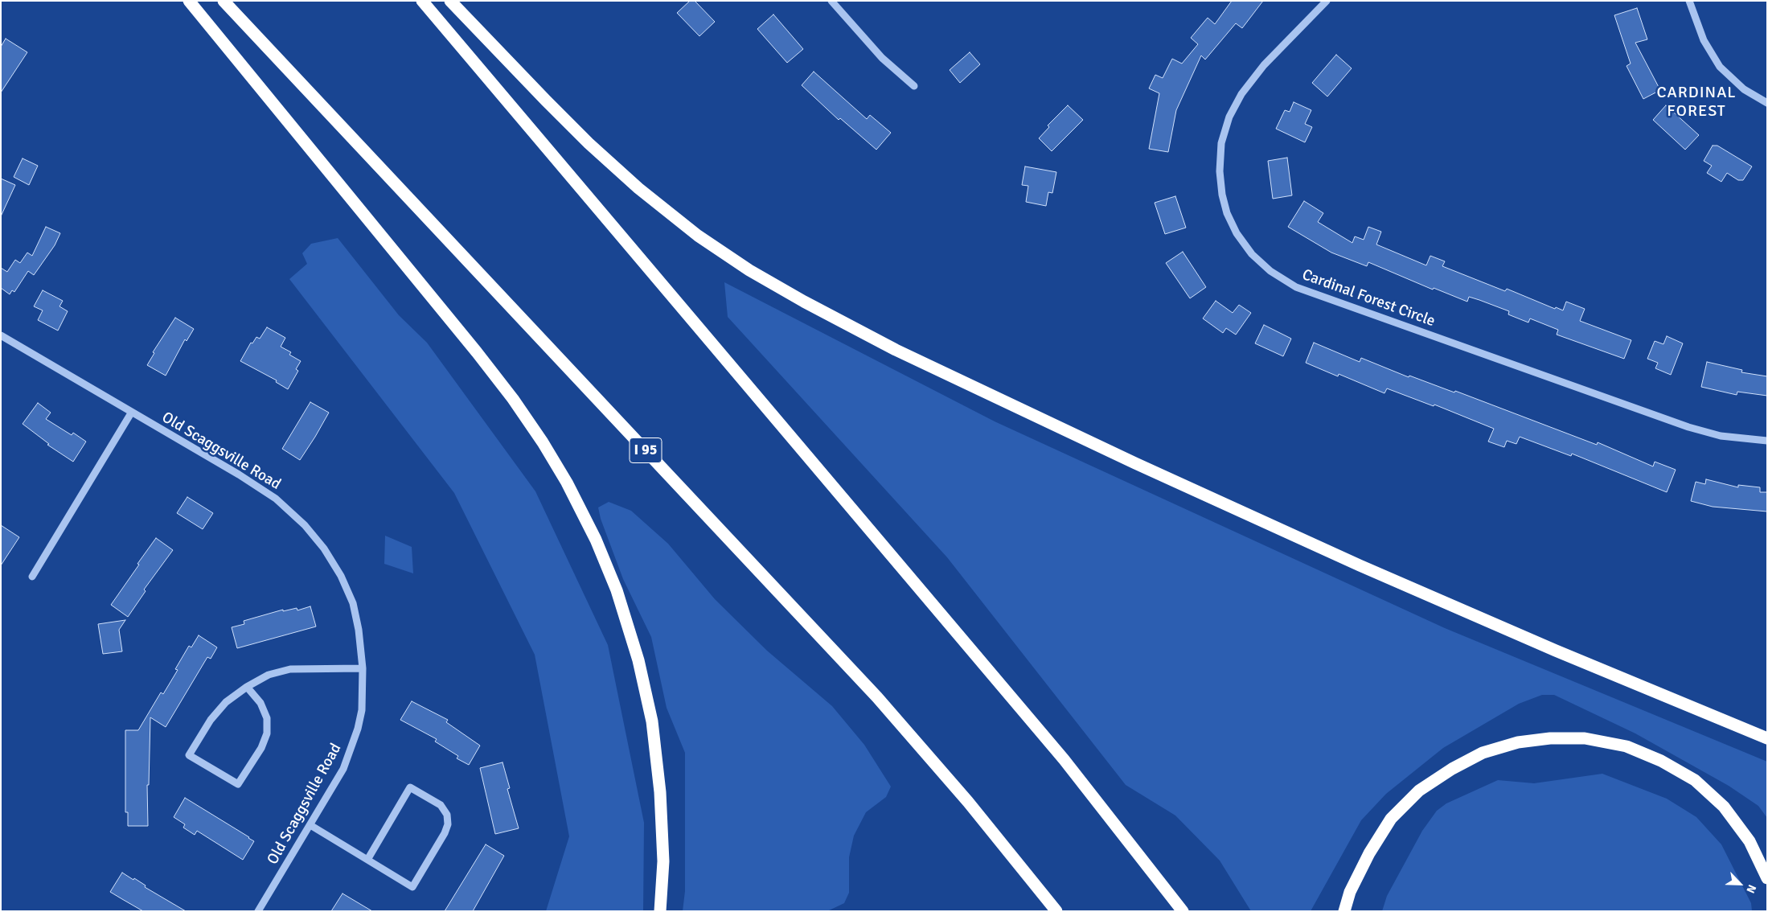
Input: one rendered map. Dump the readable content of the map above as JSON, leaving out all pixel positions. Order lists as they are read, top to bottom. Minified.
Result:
{"streets":{"highway":["I 95"],"street":["Cardinal Forest Circle","Old Scaggsville Road"]},"districts":["CARDINAL FOREST"],"north":"bottom right"}
